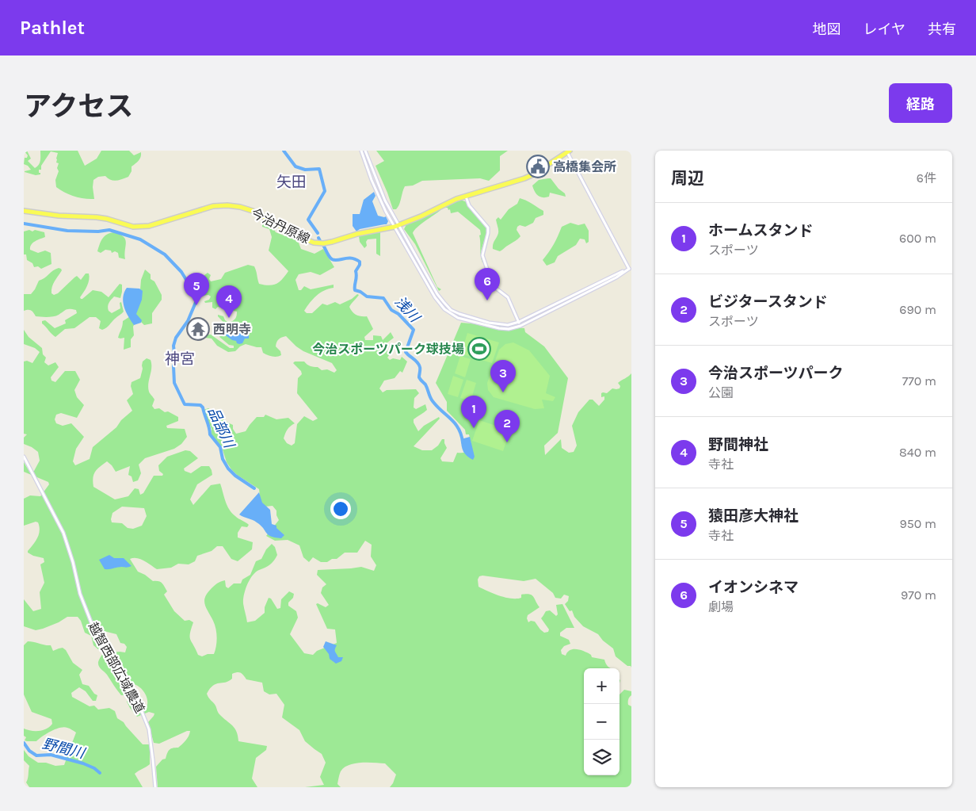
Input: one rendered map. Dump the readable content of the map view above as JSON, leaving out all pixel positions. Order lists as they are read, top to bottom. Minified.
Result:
{"streets":{"main road":["今治丹原線"],"street":["越智西部広域農道"]},"districts":["矢田","神宮"],"water":["浅川","品部川","野間川"],"places":{"public building":["高橋集会所"],"temple":["西明寺"],"sports":["今治スポーツパーク球技場"]},"page":{"header":"Pathlet","nav":["地図","レイヤ","共有"],"title":"アクセス","buttons":"経路","heading":["周辺","6件"],"list":[{"mark":"1","name":"ホームスタンド","note":"スポーツ","value":"600 m"},{"mark":"2","name":"ビジタースタンド","note":"スポーツ","value":"690 m"},{"mark":"3","name":"今治スポーツパーク","note":"公園","value":"770 m"},{"mark":"4","name":"野間神社","note":"寺社","value":"840 m"},{"mark":"5","name":"猿田彦大神社","note":"寺社","value":"950 m"},{"mark":"6","name":"イオンシネマ","note":"劇場","value":"970 m"}],"pins":["6","5","4","3","1","2"],"map_buttons":["+","−"]}}
